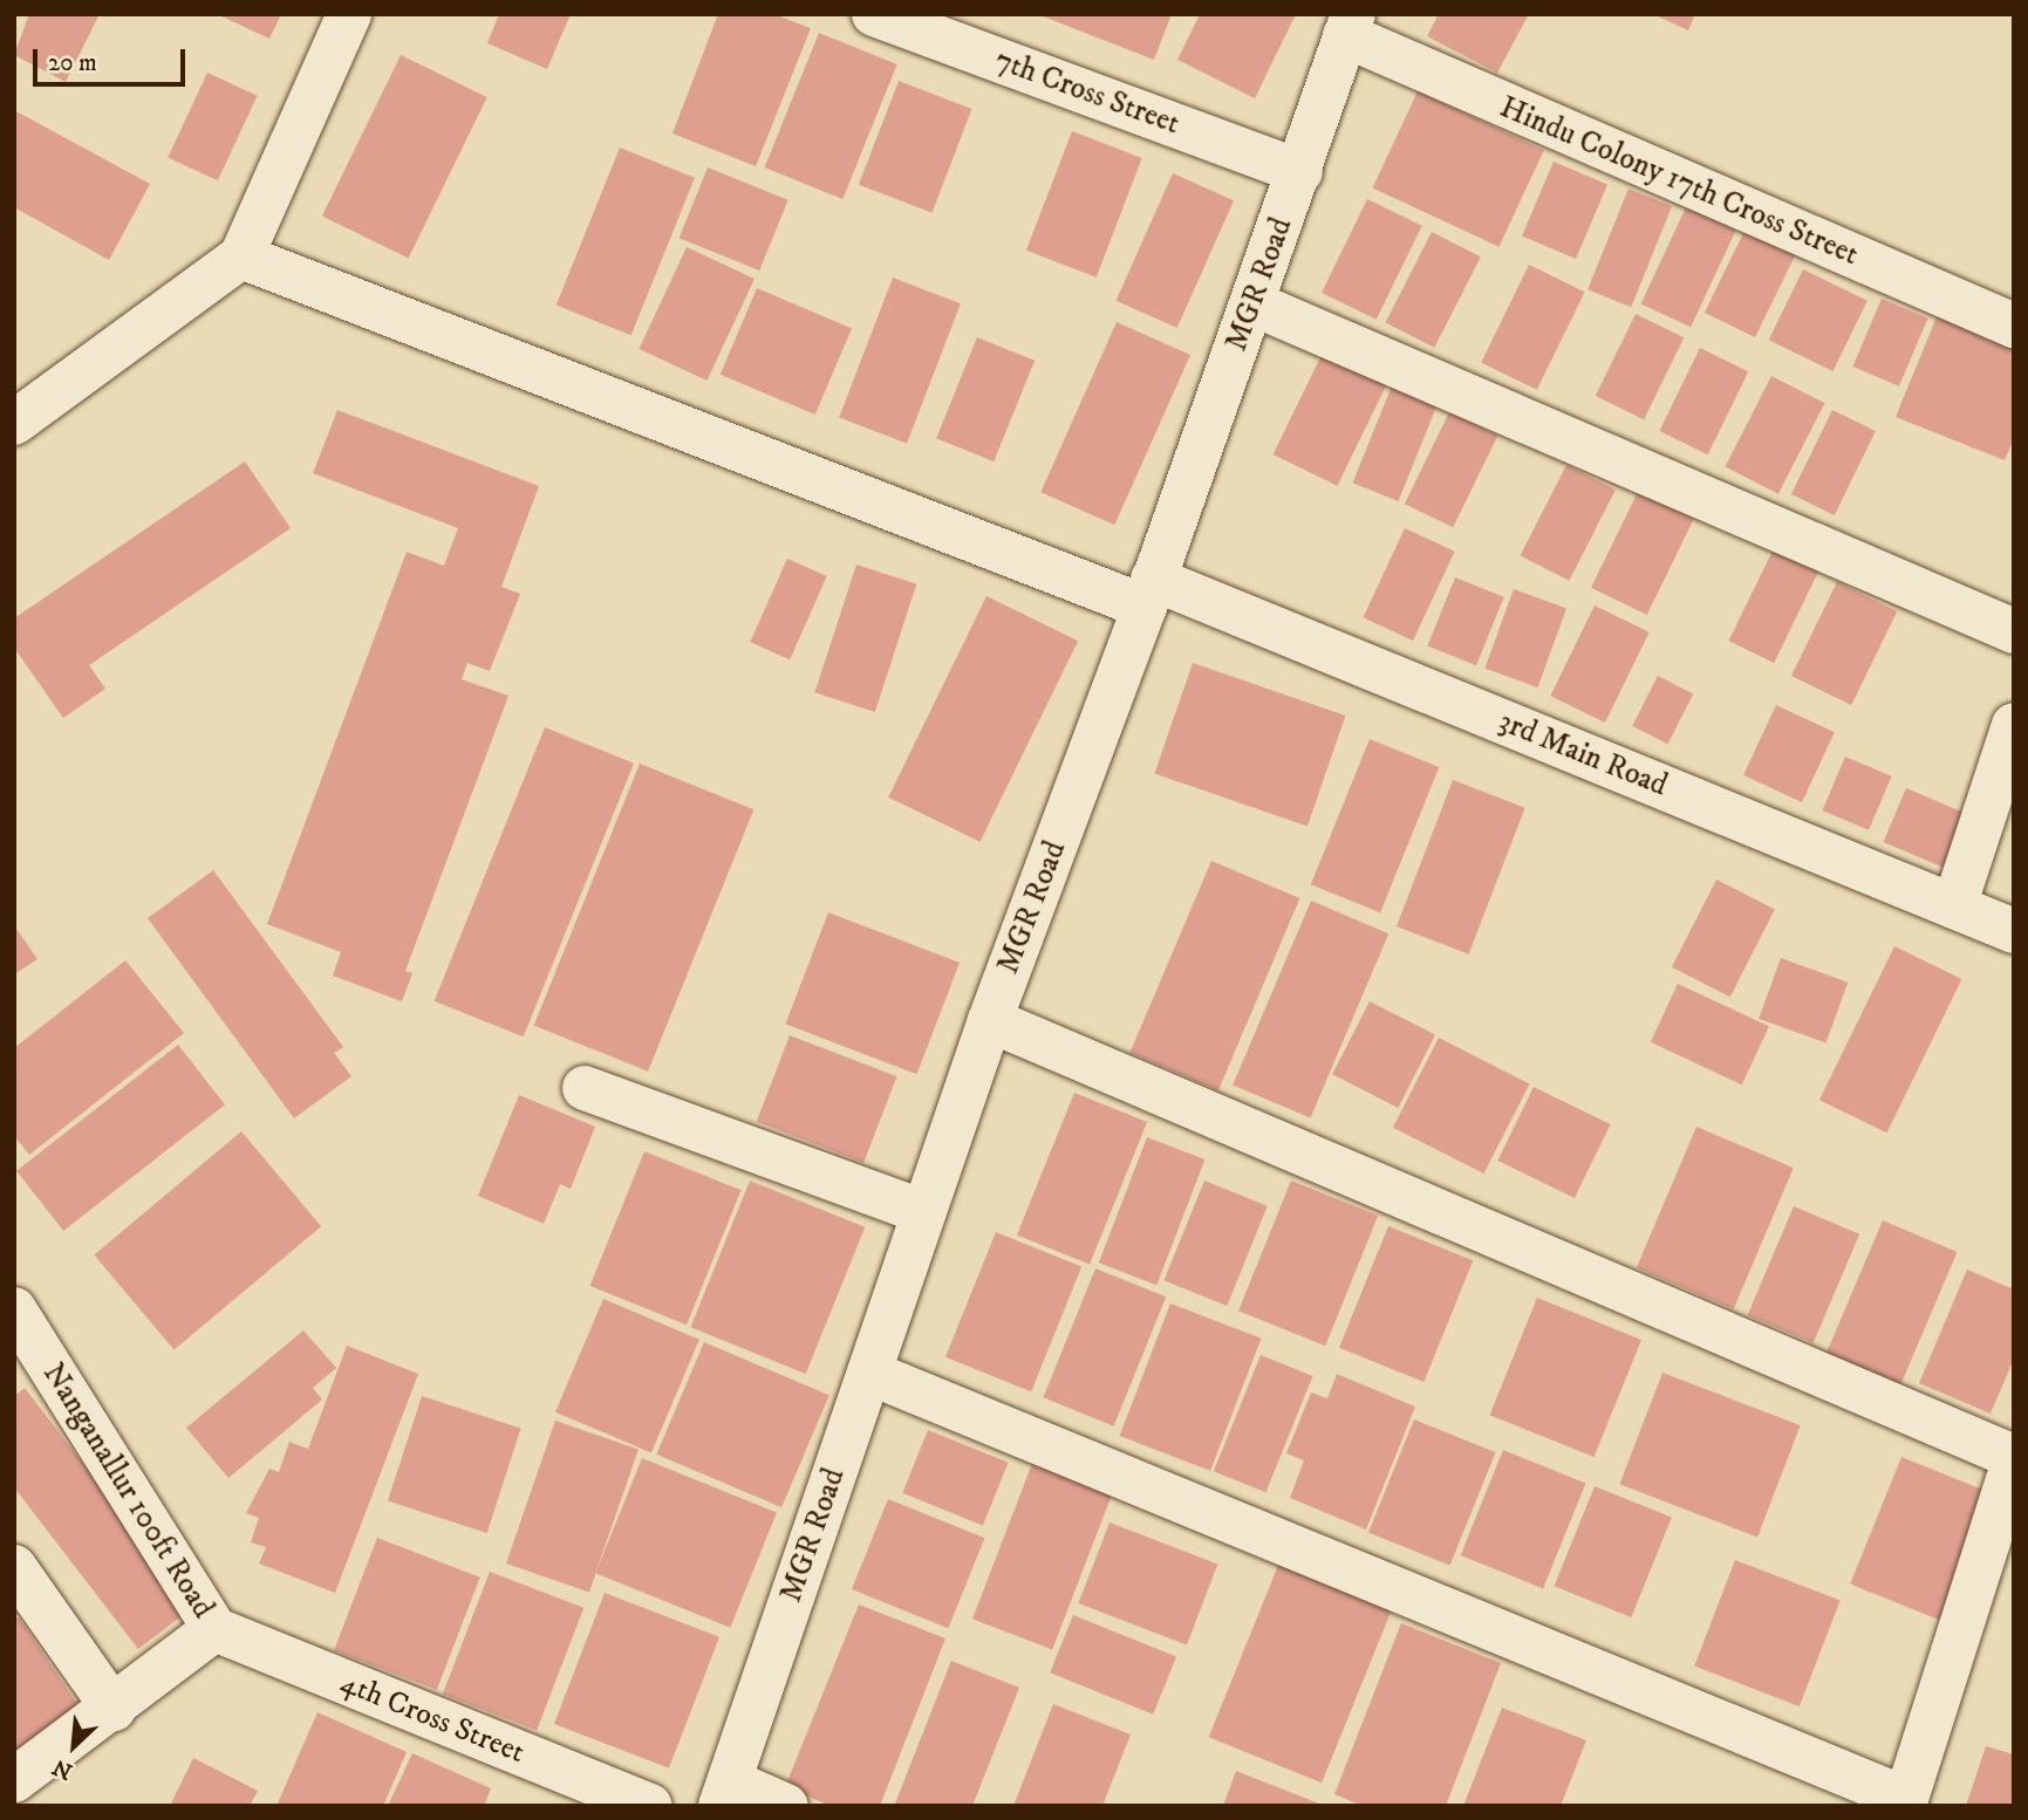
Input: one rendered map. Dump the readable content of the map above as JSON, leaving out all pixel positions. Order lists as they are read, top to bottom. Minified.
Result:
{"streets":{"street":["7th Cross Street","Hindu Colony 17th Cross Street","MGR Road","3rd Main Road","Nanganallur 100ft Road","4th Cross Street"]},"crossings":[["7th Cross Street","MGR Road"],["Hindu Colony 17th Cross Street","MGR Road"],["MGR Road","3rd Main Road"],["Nanganallur 100ft Road","4th Cross Street"]],"scale_bar":"20 m","north":"bottom left"}
